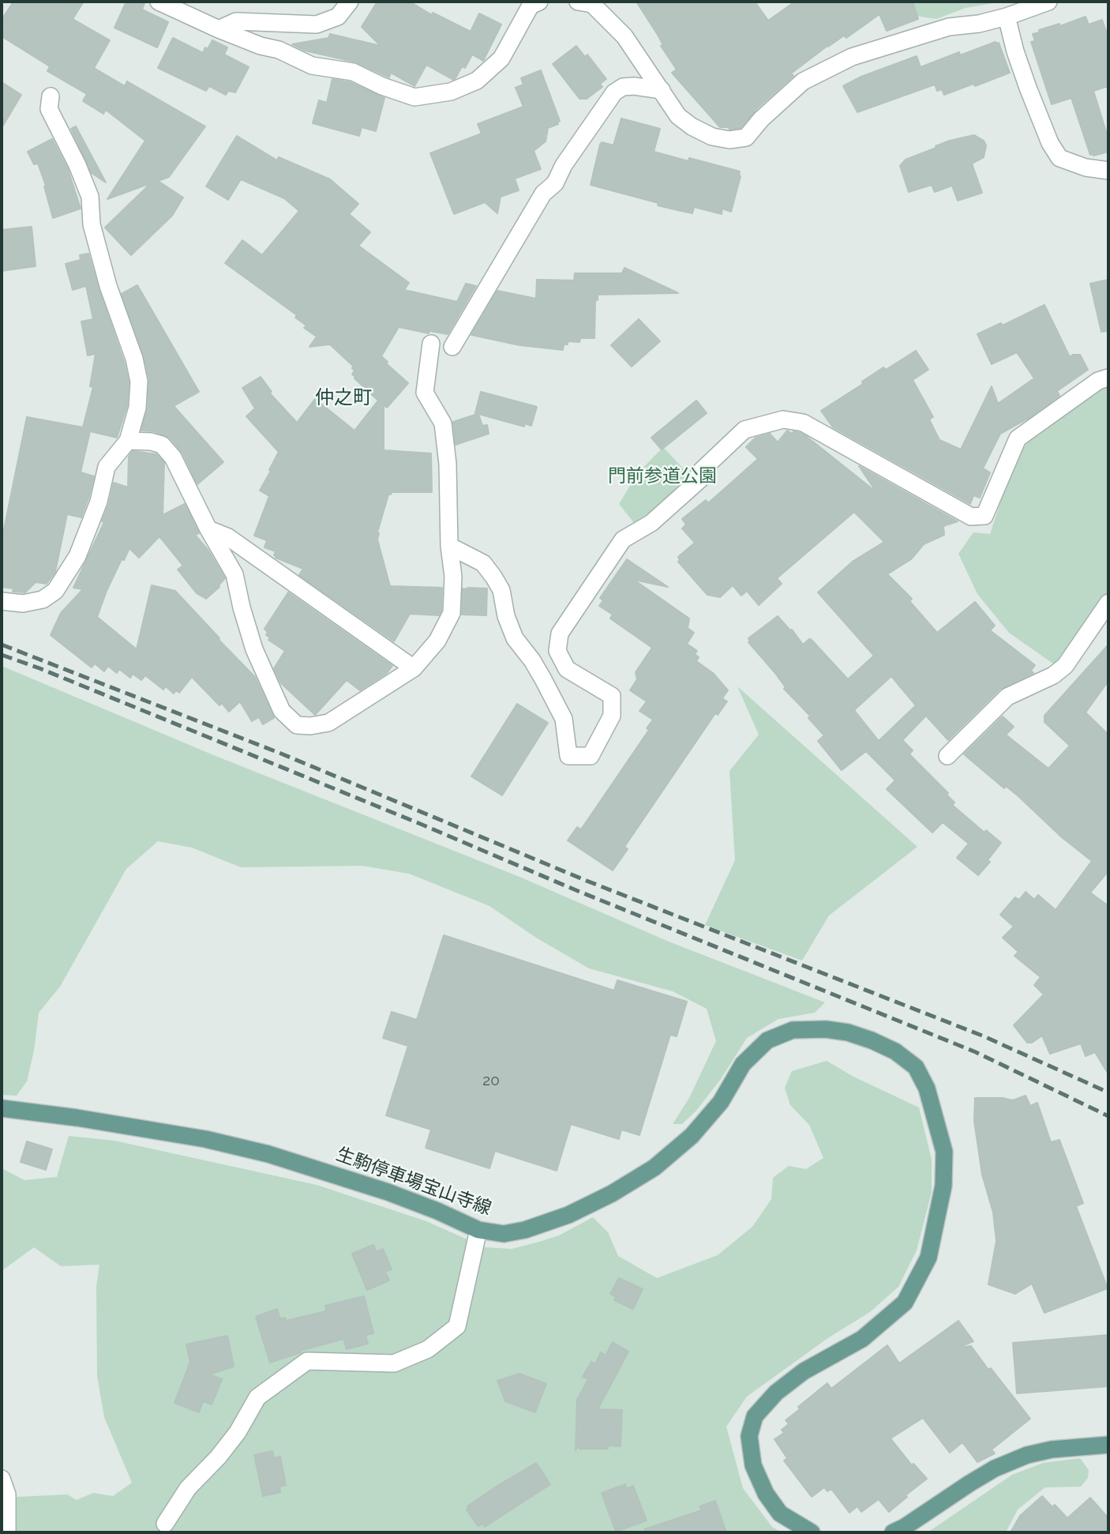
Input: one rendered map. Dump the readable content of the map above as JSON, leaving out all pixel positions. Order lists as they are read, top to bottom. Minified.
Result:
{"streets":{"main road":["生駒停車場宝山寺線"]},"districts":["仲之町"],"parks":["門前参道公園"],"house_numbers":["20"]}
